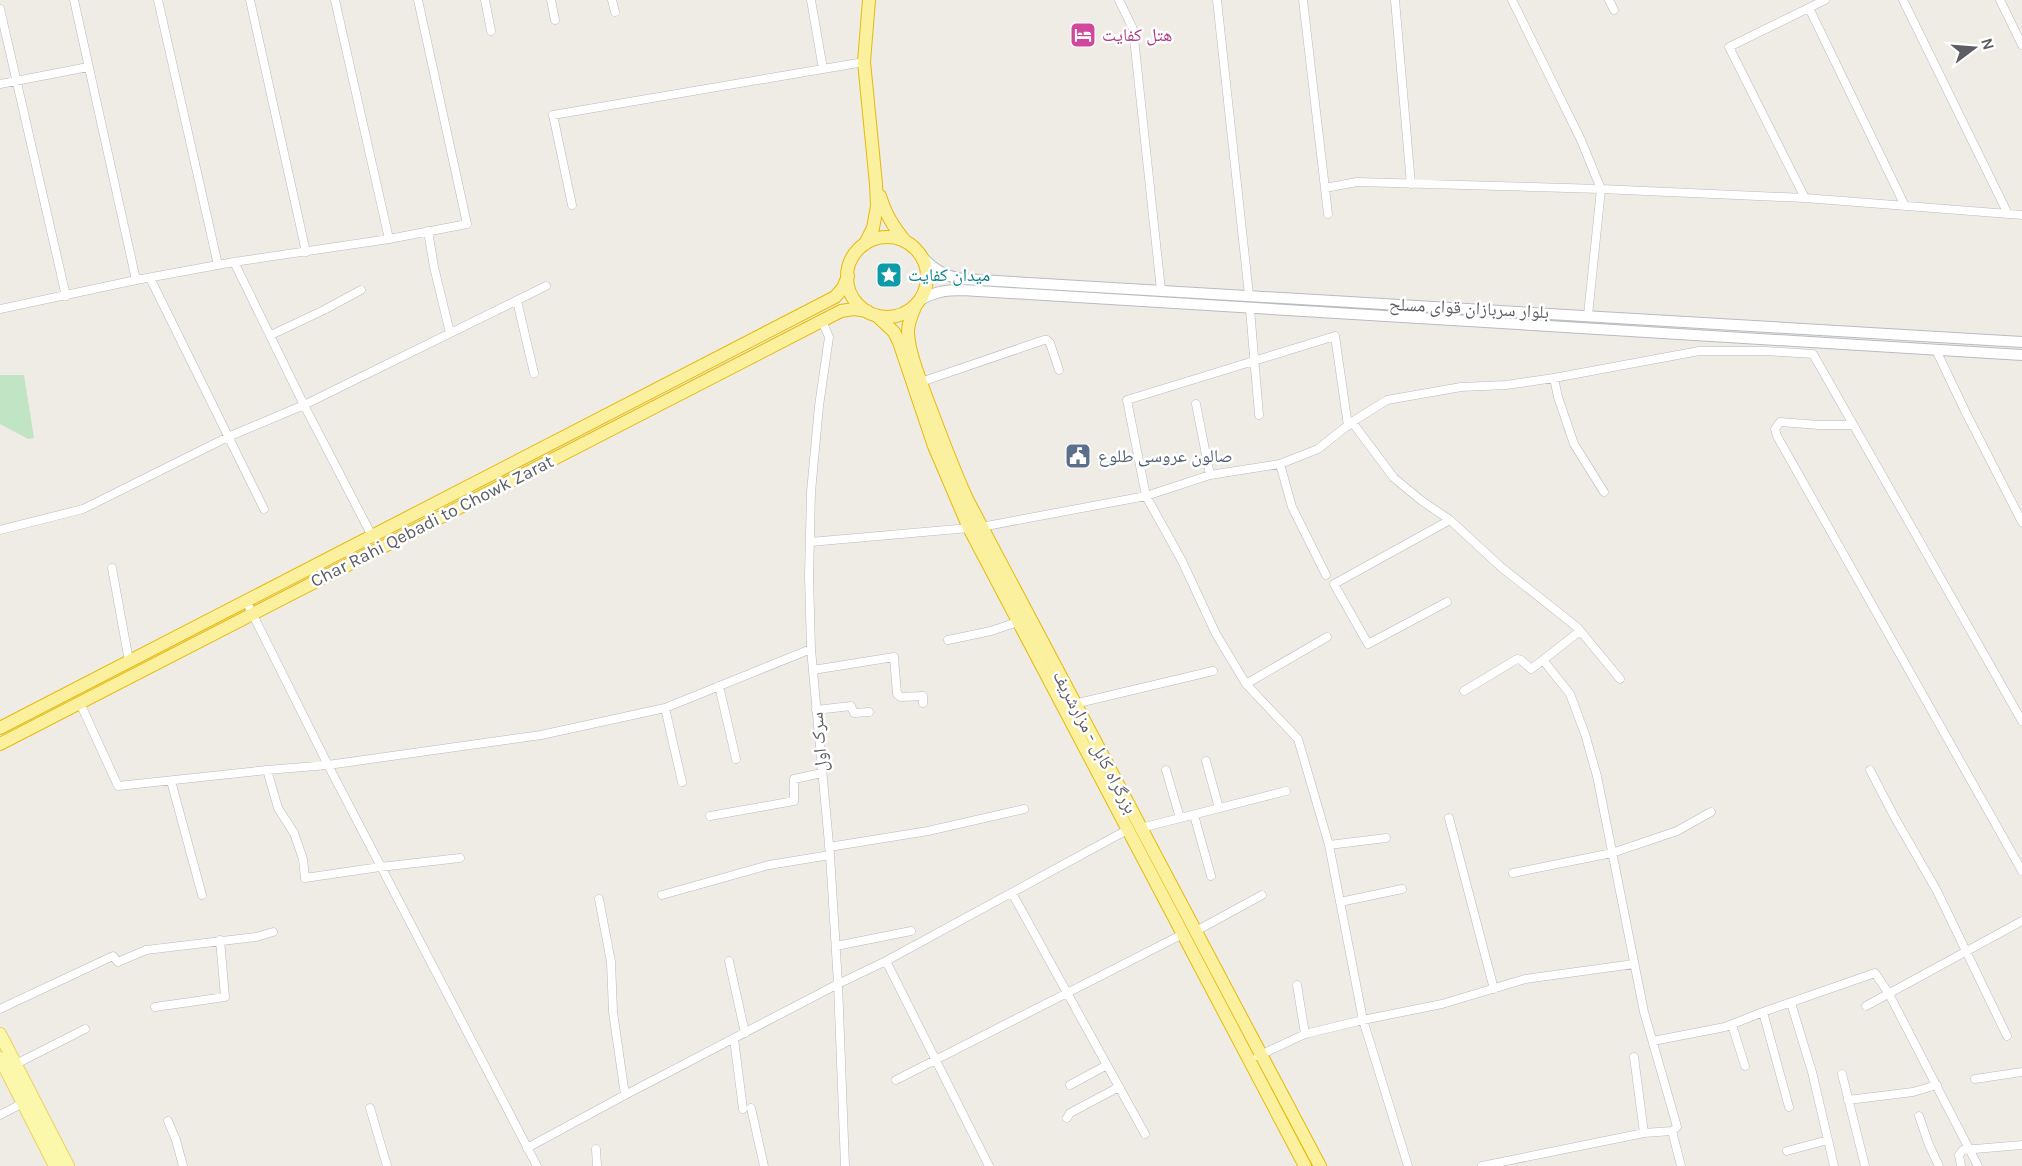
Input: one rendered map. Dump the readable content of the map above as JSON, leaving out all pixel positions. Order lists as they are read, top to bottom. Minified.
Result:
{"streets":{"highway":["Char Rahi Qebadi to Chowk Zarat","بزرگراه کابل - مزارشریف"],"main road":["بلوار سربازان قوای مسلح"],"street":["سرک اول"]},"crossings":[["بلوار سربازان قوای مسلح","Char Rahi Qebadi to Chowk Zarat"],["بلوار سربازان قوای مسلح","بزرگراه کابل - مزارشریف"],["Char Rahi Qebadi to Chowk Zarat","سرک اول"],["Char Rahi Qebadi to Chowk Zarat","بزرگراه کابل - مزارشریف"]],"places":{"hotel":["هتل کفایت"],"place":["میدان کفایت"],"public building":["صالون عروسی طلوع"]},"north":"right"}
